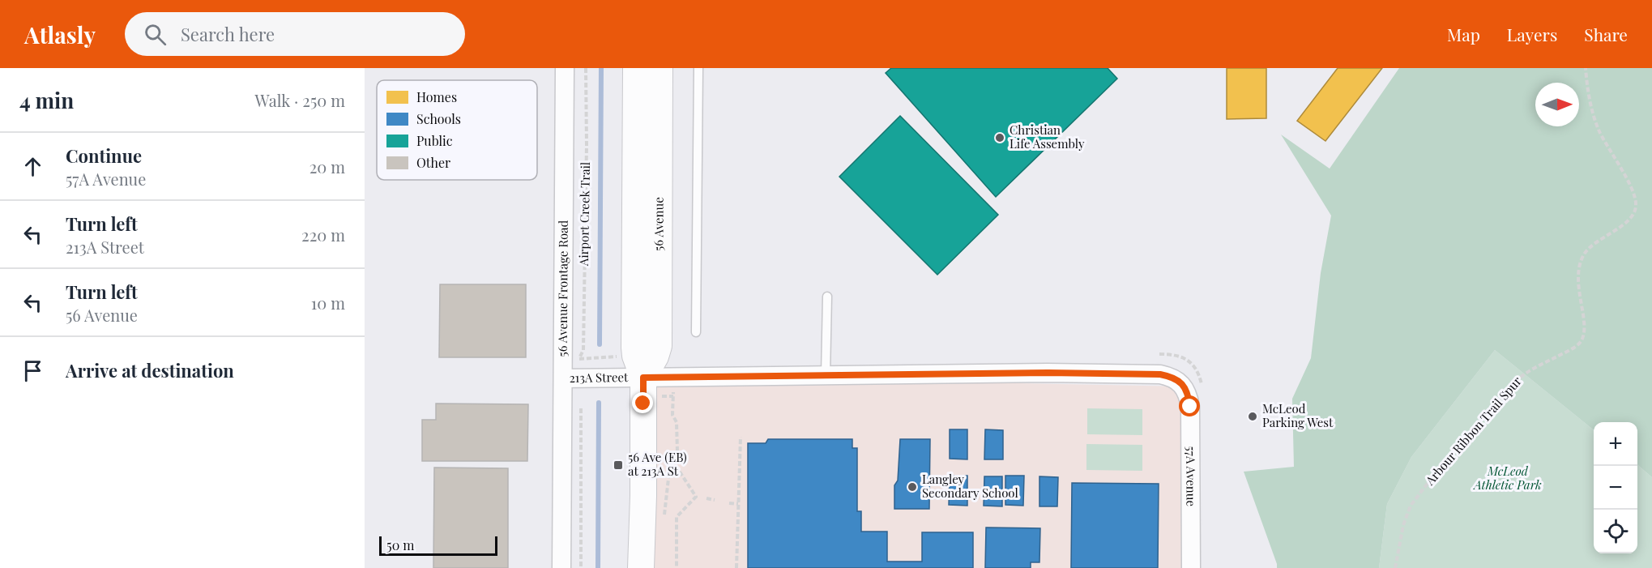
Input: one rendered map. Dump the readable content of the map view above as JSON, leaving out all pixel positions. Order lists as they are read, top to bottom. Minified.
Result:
{"streets":{"main road":["56 Avenue"],"street":["56 Avenue Frontage Road","213A Street","57A Avenue"],"path":["Airport Creek Trail","Arbour Ribbon Trail Spur"]},"crossings":[["56 Avenue","213A Street"],["56 Avenue Frontage Road","213A Street"],["213A Street","57A Avenue"]],"parks":["McLeod Athletic Park"],"places":{"other":["Christian Life Assembly","McLeod Parking West","Langley Secondary School"],"transit":["56 Ave (EB) at 213A St"]},"legend":["Homes","Schools","Public","Other"],"scale_bar":"50 m","north":"right","page":{"header":"Atlasly","search":"Search here","nav":["Map","Layers","Share"],"heading":["4 min","Walk · 250 m"],"list":[["Continue","57A Avenue","20 m"],["Turn left","213A Street","220 m"],["Turn left","56 Avenue","10 m"],"Arrive at destination"],"map_buttons":["+","−"],"scale":"50 m"}}
